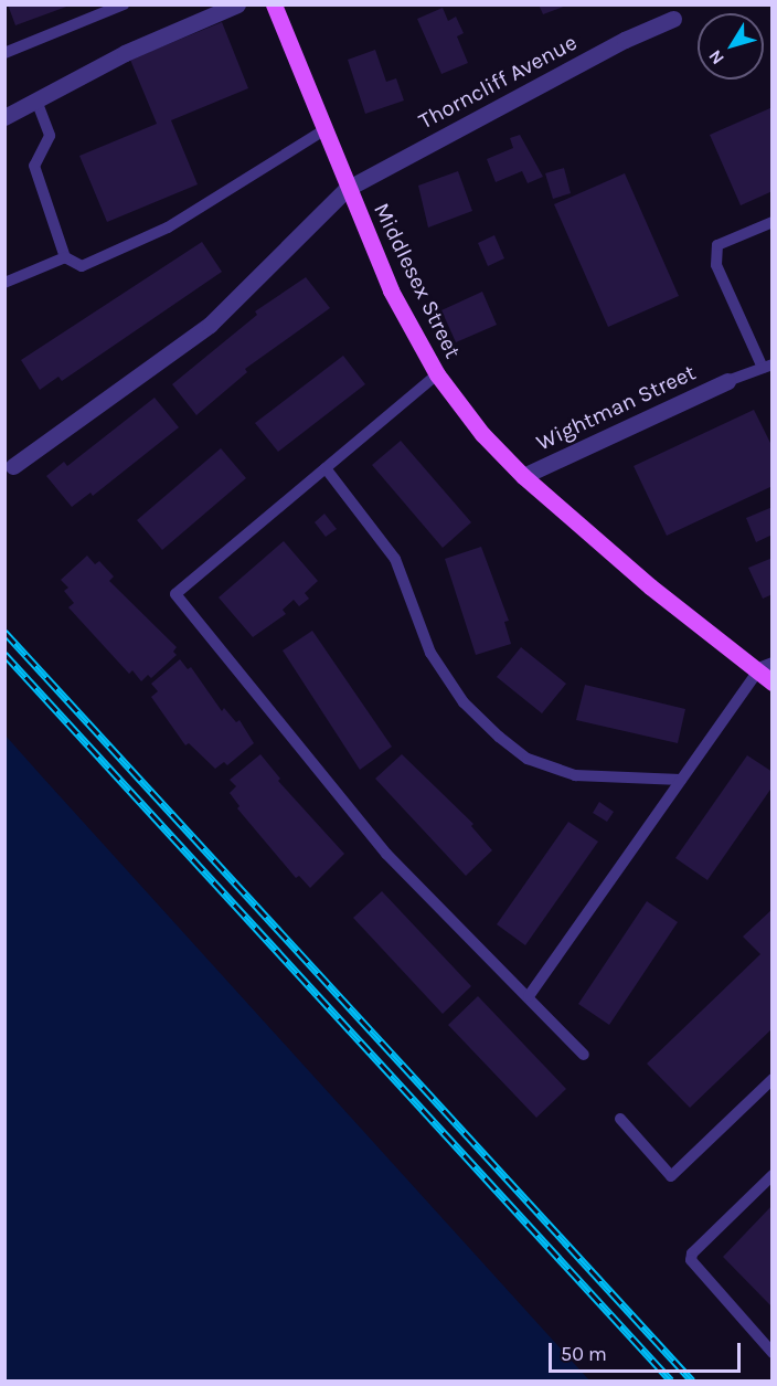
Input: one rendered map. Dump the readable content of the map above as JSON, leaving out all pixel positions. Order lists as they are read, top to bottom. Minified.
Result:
{"streets":{"main road":["Middlesex Street"],"street":["Thorncliff Avenue","Wightman Street"]},"crossings":[["Thorncliff Avenue","Middlesex Street"],["Middlesex Street","Wightman Street"]],"scale_bar":"50 m","north":"bottom left"}
